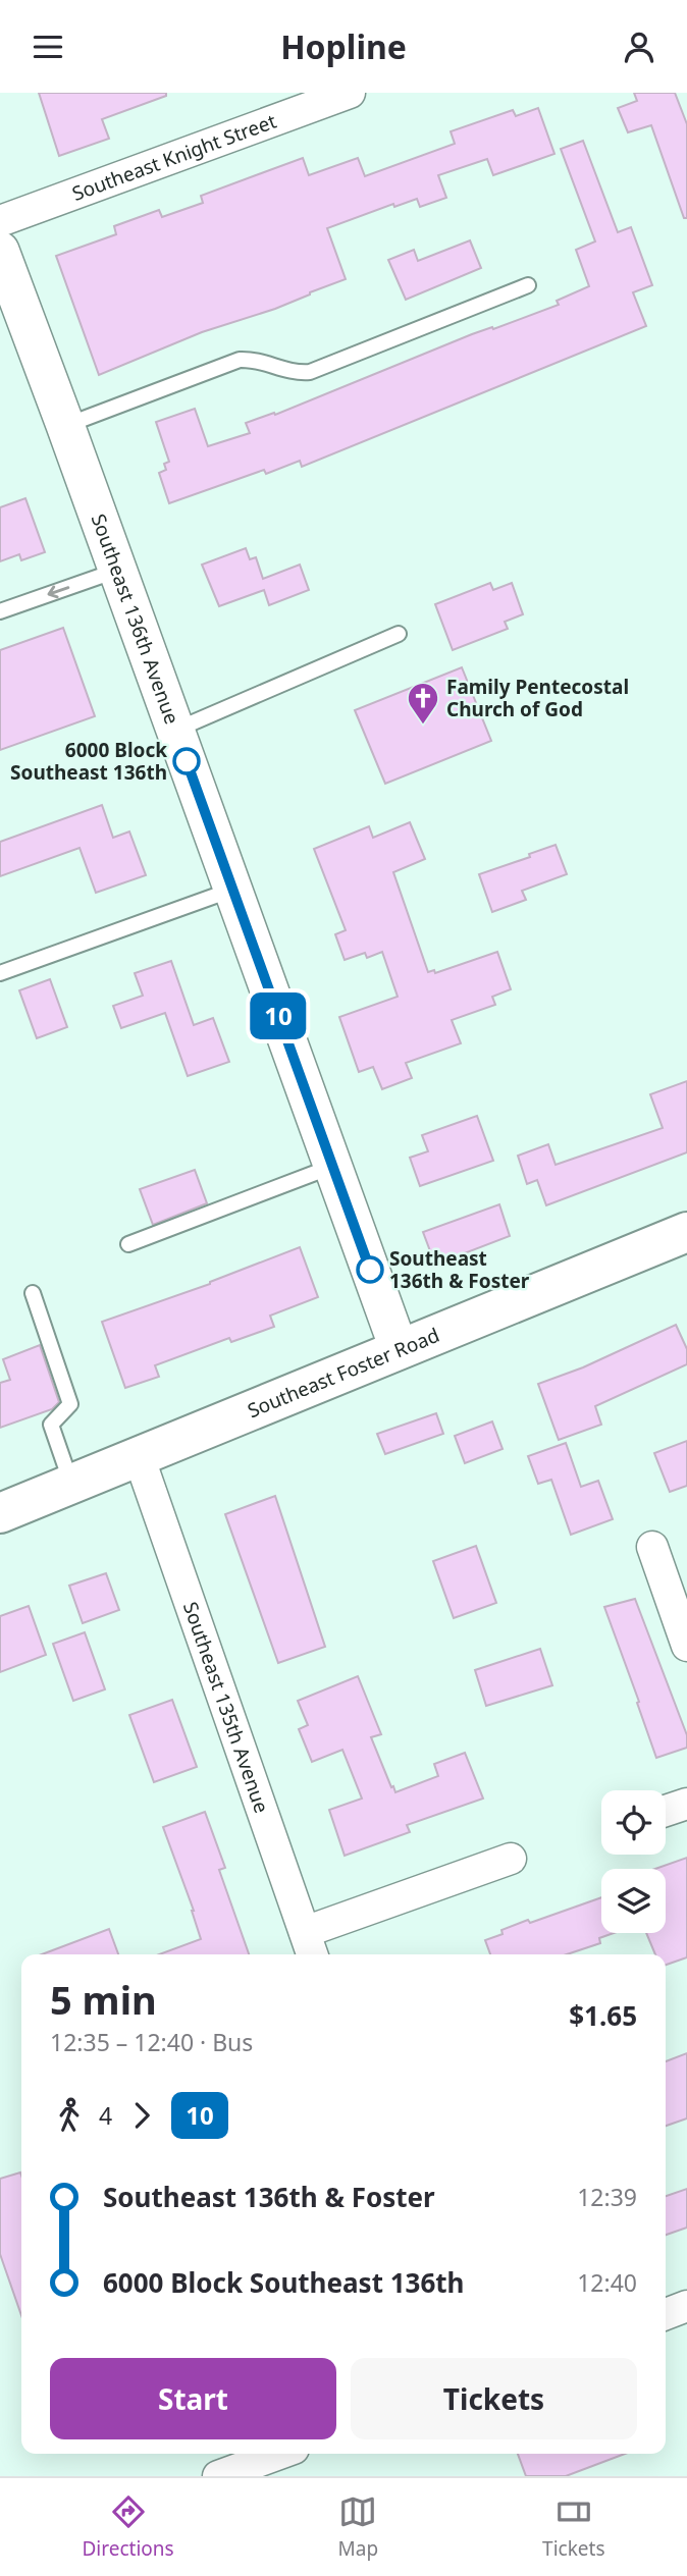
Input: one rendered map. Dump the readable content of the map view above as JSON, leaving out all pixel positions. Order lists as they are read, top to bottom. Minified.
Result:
{"streets":{"main road":["Southeast Foster Road"],"street":["Southeast Knight Street","Southeast 136th Avenue","Southeast 135th Avenue"]},"crossings":[["Southeast 136th Avenue","Southeast Foster Road"],["Southeast Foster Road","Southeast 135th Avenue"]],"places":{"church":["Family Pentecostal Church of God"],"other":["6000 Block Southeast 136th","Southeast 136th & Foster"]},"lines":["bus line 10"],"page":{"header":"Hopline","on_map":"10","heading":["5 min","12:35 – 12:40 · Bus","$1.65"],"legs":["4","10"],"list":[{"name":"Southeast 136th & Foster","value":"12:39"},{"name":"6000 Block Southeast 136th","value":"12:40"}],"buttons":["Start","Tickets"],"tabs":["Directions","Map","Tickets"]}}
